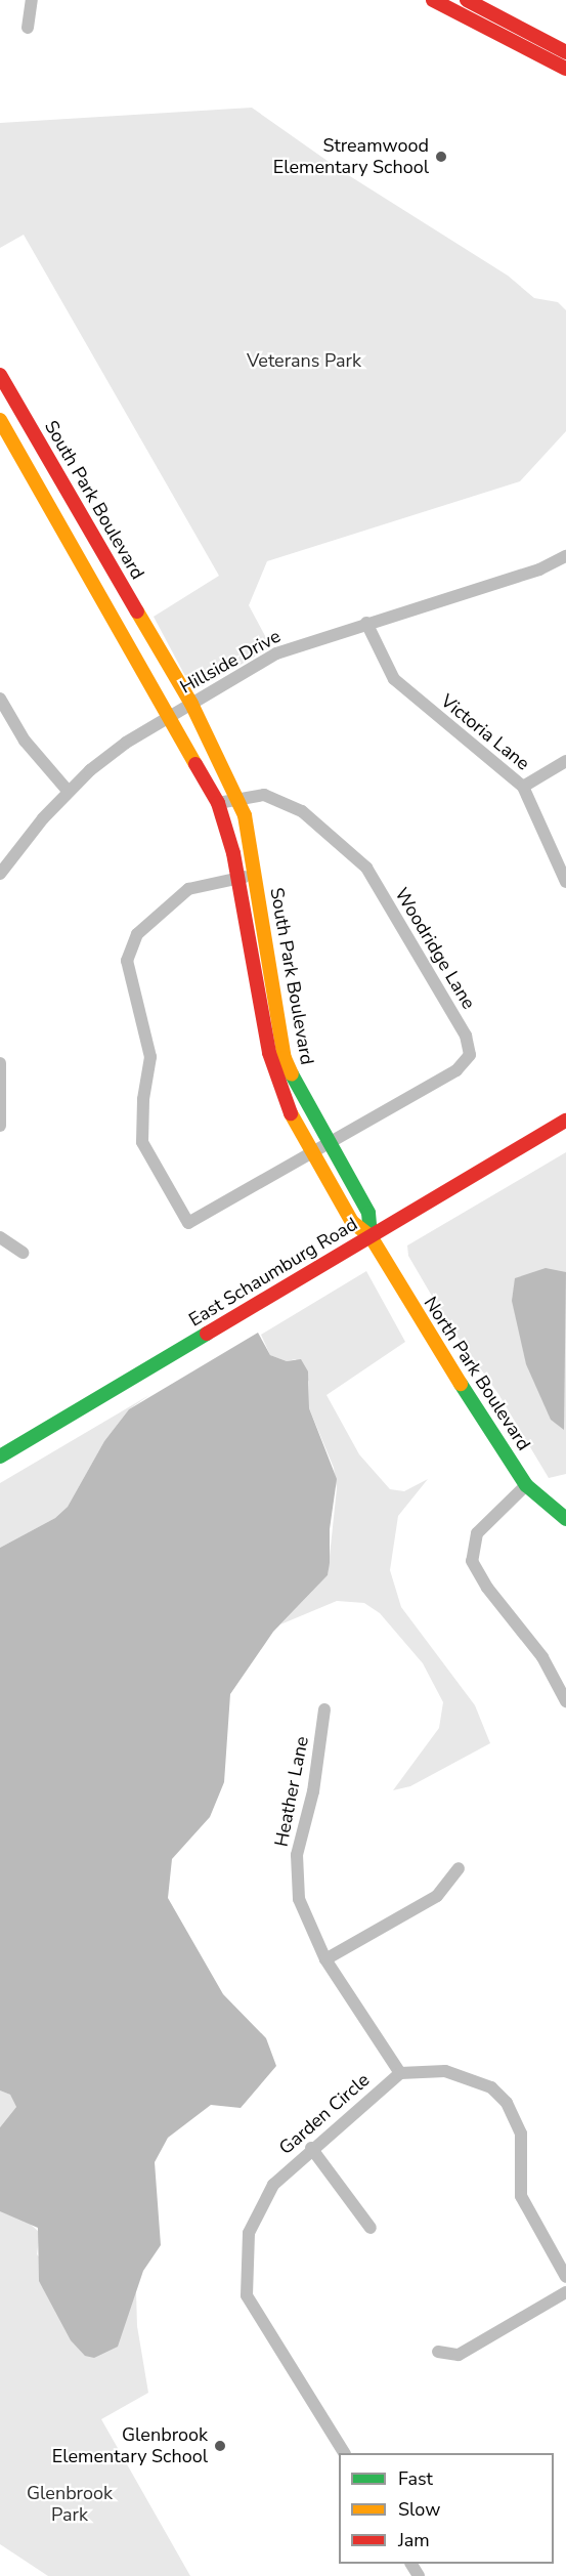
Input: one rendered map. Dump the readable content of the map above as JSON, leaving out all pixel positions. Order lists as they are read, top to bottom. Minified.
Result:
{"streets":{"street":["South Park Boulevard","Hillside Drive","Victoria Lane","Woodridge Lane","East Schaumburg Road","North Park Boulevard","Heather Lane","Garden Circle"]},"crossings":[["South Park Boulevard","Hillside Drive"],["South Park Boulevard","Woodridge Lane"],["South Park Boulevard","East Schaumburg Road"],["South Park Boulevard","North Park Boulevard"],["Hillside Drive","Victoria Lane"],["East Schaumburg Road","North Park Boulevard"],["Heather Lane","Garden Circle"]],"parks":["Veterans Park","Glenbrook Park"],"places":["Streamwood Elementary School","Glenbrook Elementary School"],"legend":["Fast","Slow","Jam"]}
